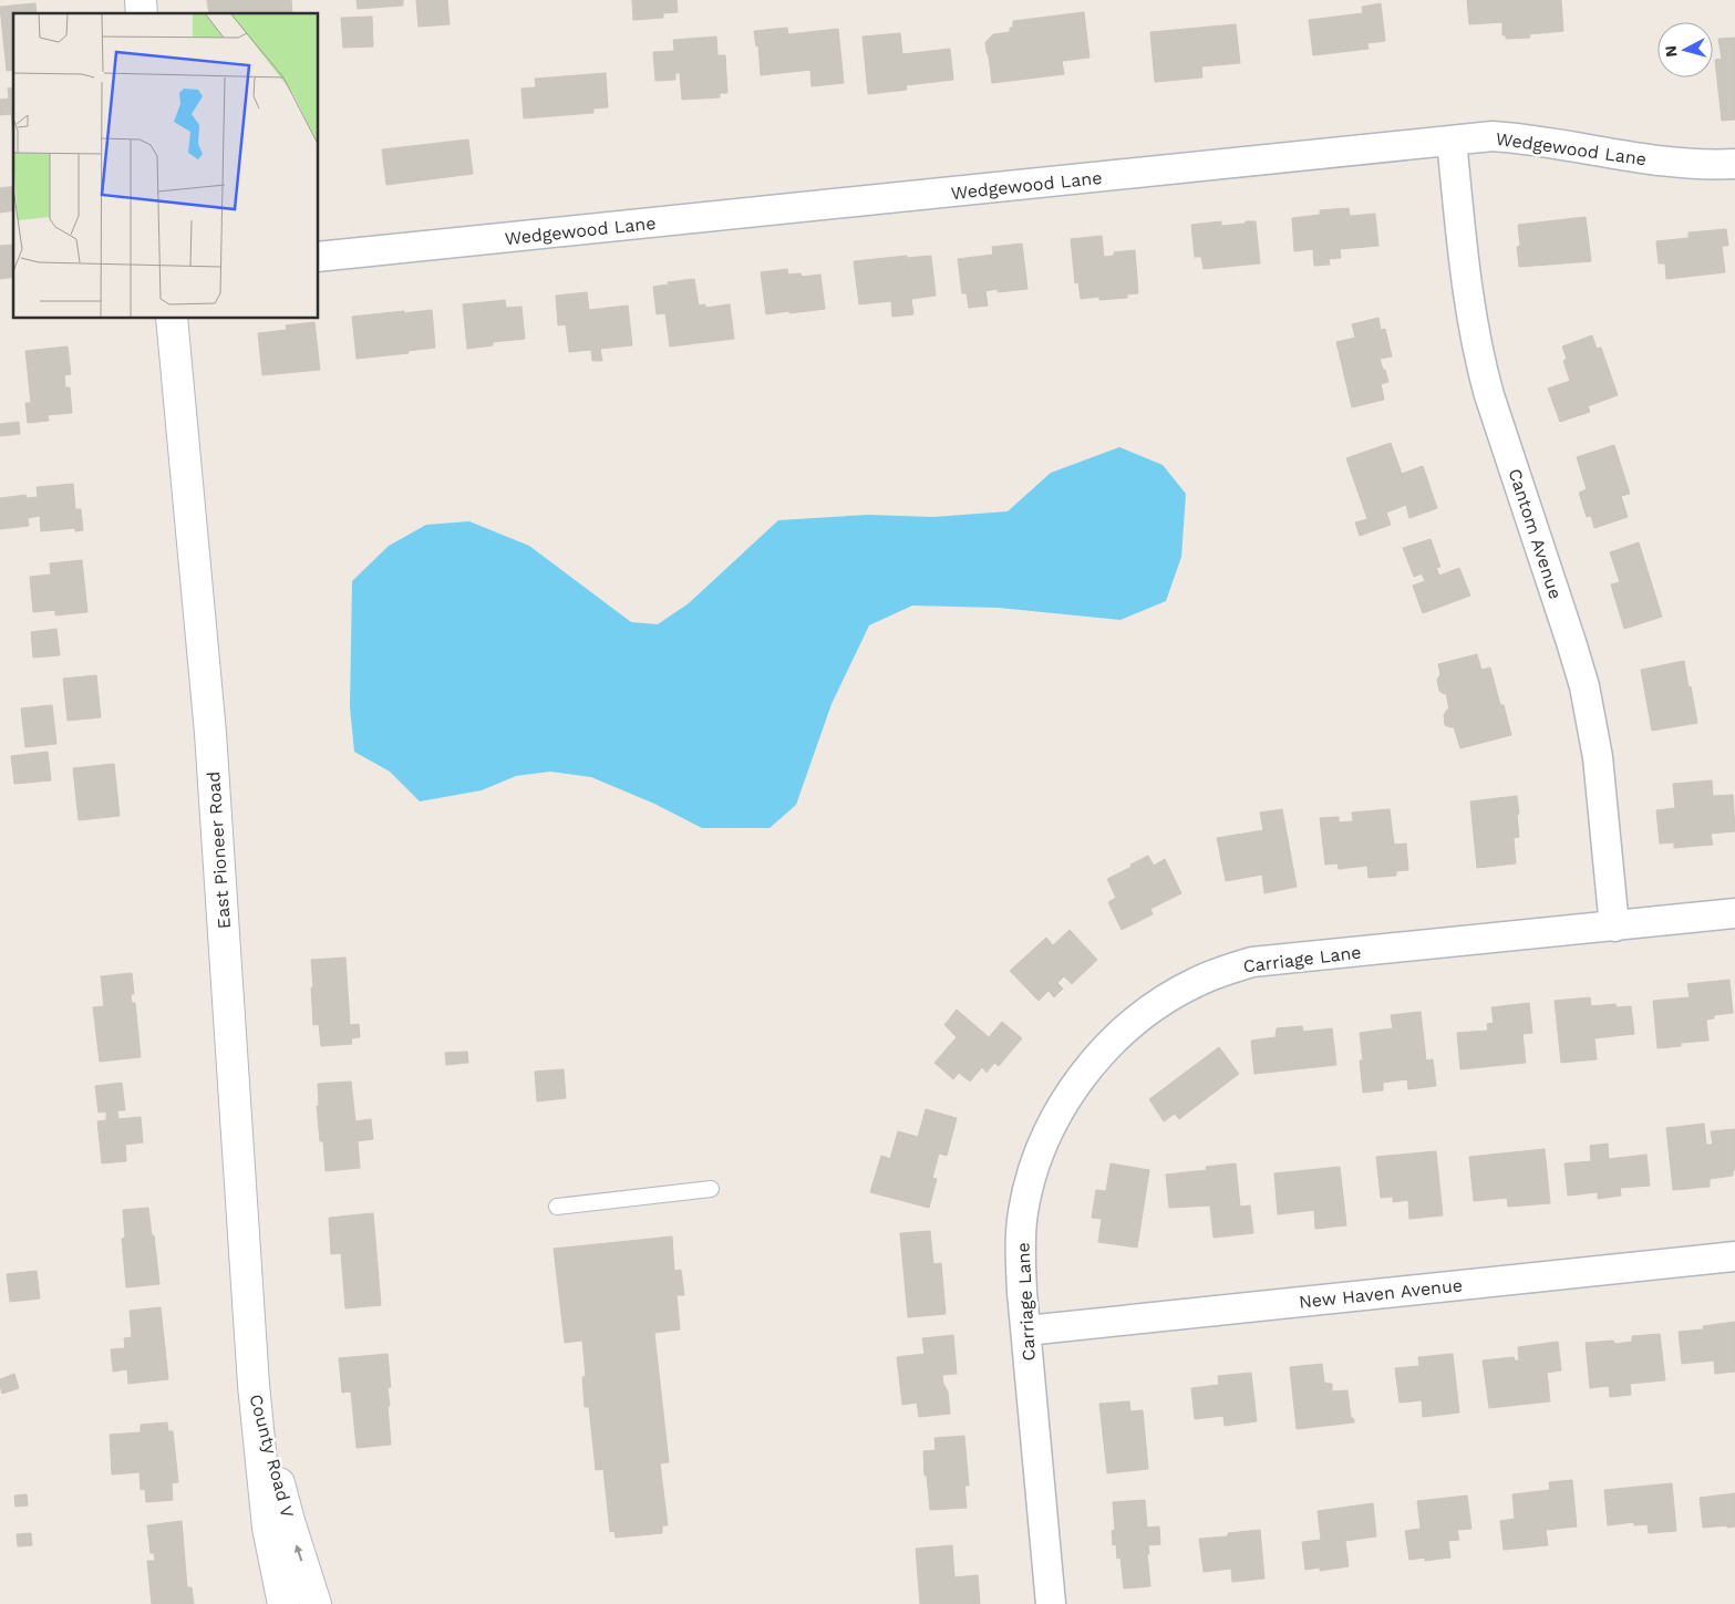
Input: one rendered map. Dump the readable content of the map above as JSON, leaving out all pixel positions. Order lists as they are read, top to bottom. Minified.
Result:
{"streets":{"main road":["East Pioneer Road","County Road V"],"street":["Wedgewood Lane","Cantom Avenue","Carriage Lane","New Haven Avenue"]},"crossings":[["Wedgewood Lane","Cantom Avenue"],["Cantom Avenue","Carriage Lane"],["East Pioneer Road","County Road V"],["Carriage Lane","New Haven Avenue"]],"north":"left"}
